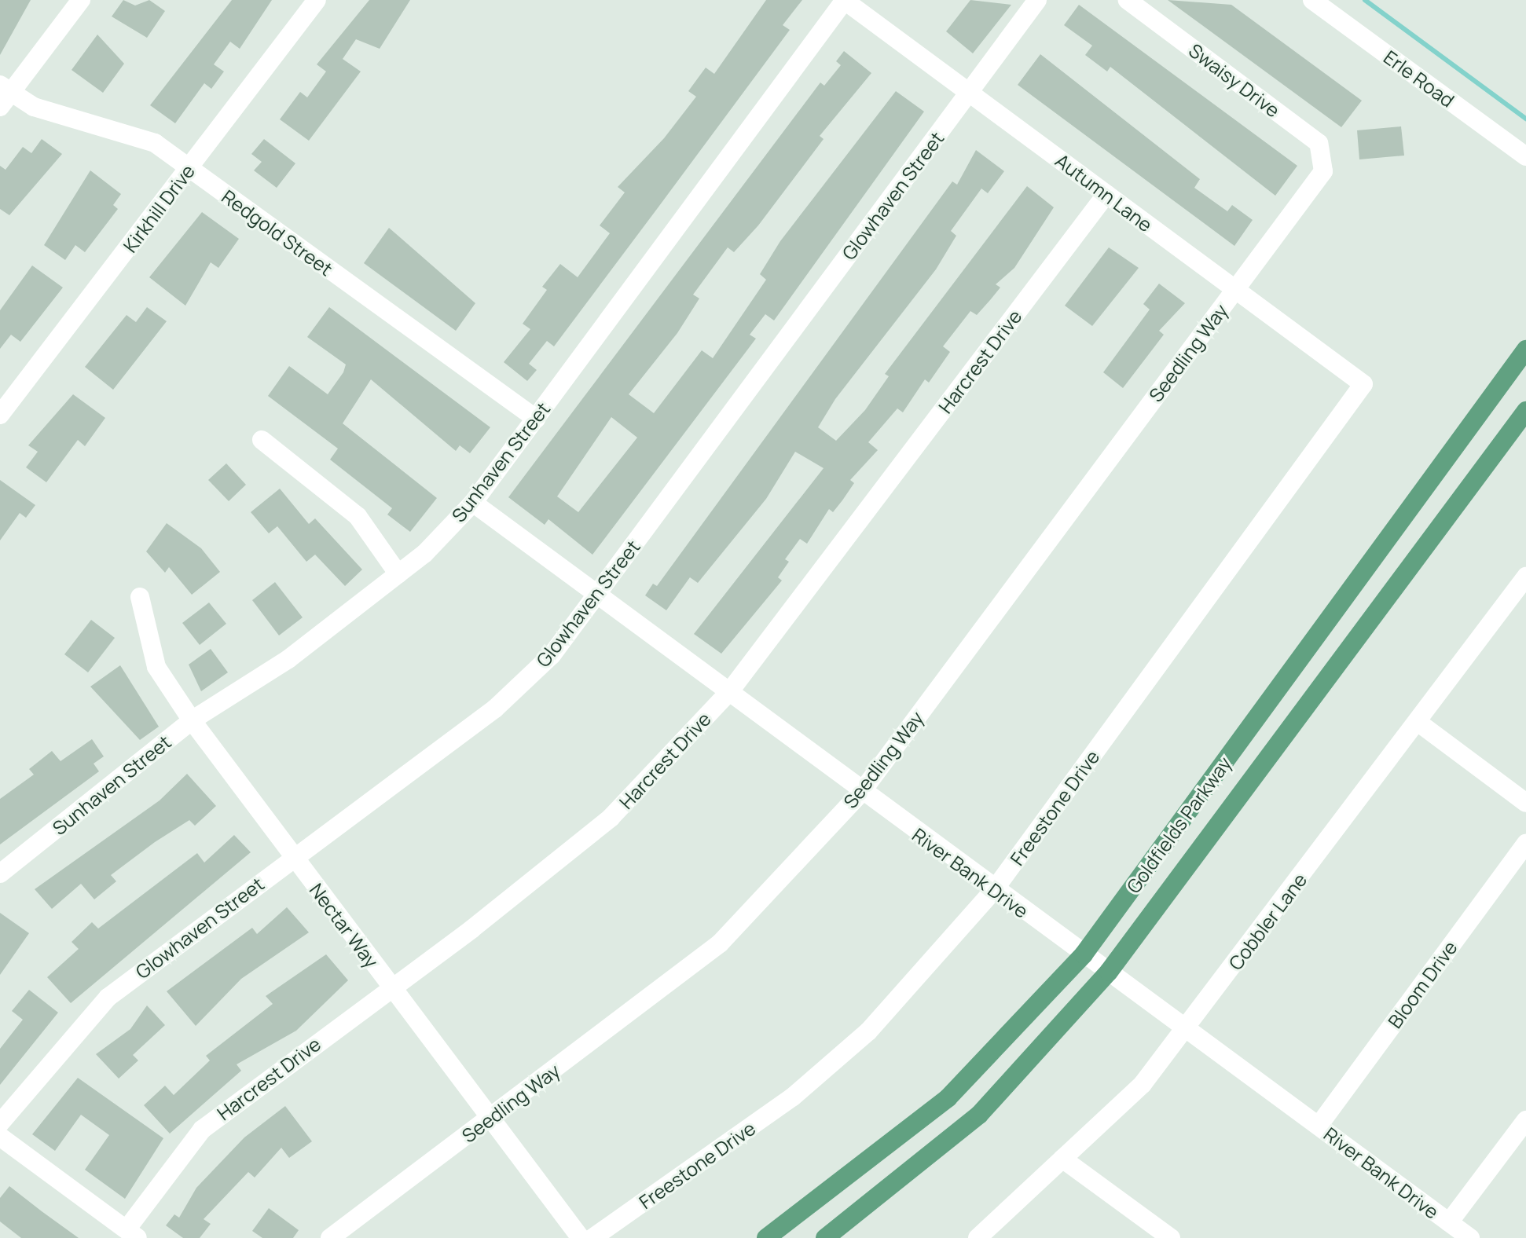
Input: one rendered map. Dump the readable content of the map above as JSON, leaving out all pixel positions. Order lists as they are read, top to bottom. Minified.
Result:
{"streets":{"main road":["Goldfields Parkway"],"street":["Erle Road","Swaisy Drive","Autumn Lane","Glowhaven Street","Kirkhill Drive","Redgold Street","Seedling Way","Harcrest Drive","Sunhaven Street","Freestone Drive","River Bank Drive","Cobbler Lane","Nectar Way","Bloom Drive"]},"crossings":[["Swaisy Drive","Seedling Way"],["Autumn Lane","Glowhaven Street"],["Autumn Lane","Seedling Way"],["Autumn Lane","Harcrest Drive"],["Autumn Lane","Sunhaven Street"],["Autumn Lane","Freestone Drive"],["Glowhaven Street","River Bank Drive"],["Glowhaven Street","Nectar Way"],["Kirkhill Drive","Redgold Street"],["Redgold Street","Sunhaven Street"],["Seedling Way","River Bank Drive"],["Seedling Way","Nectar Way"],["Harcrest Drive","River Bank Drive"],["Harcrest Drive","Nectar Way"],["Sunhaven Street","River Bank Drive"],["Sunhaven Street","Nectar Way"],["Freestone Drive","River Bank Drive"],["Goldfields Parkway","River Bank Drive"],["River Bank Drive","Cobbler Lane"],["River Bank Drive","Bloom Drive"]]}
